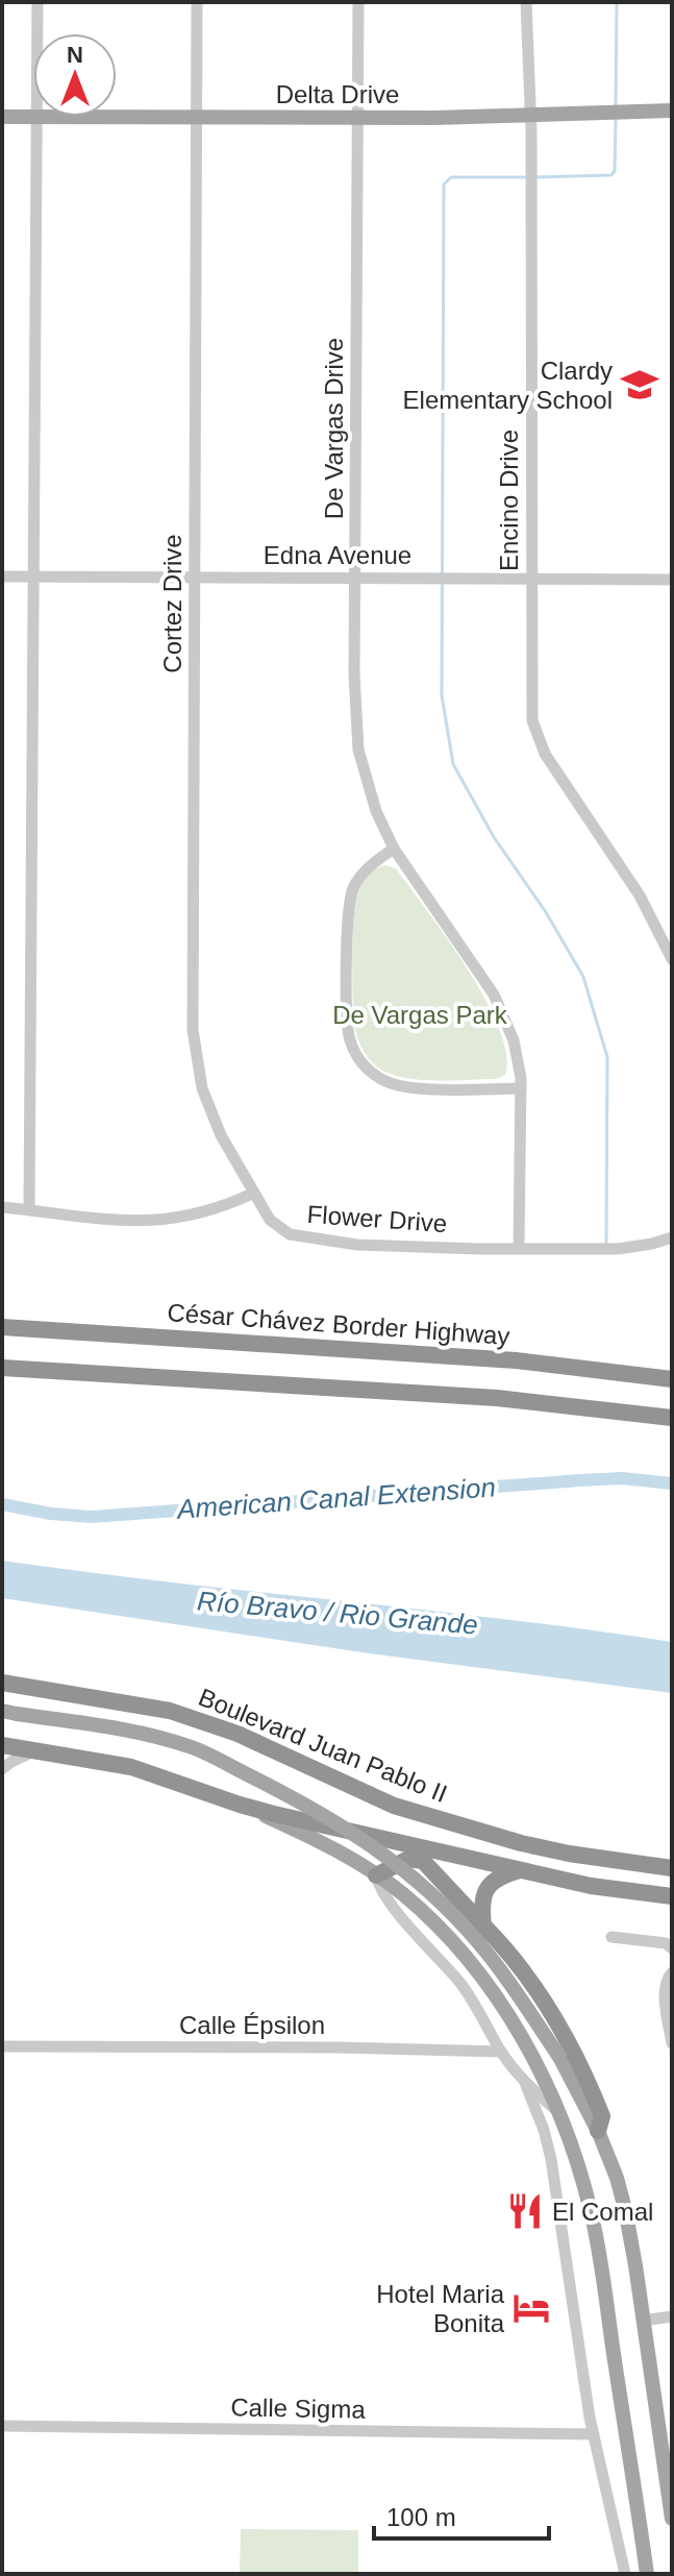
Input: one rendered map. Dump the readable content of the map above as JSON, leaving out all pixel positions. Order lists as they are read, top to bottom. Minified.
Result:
{"streets":{"highway":["César Chávez Border Highway","Boulevard Juan Pablo II"],"main road":["Delta Drive"],"street":["De Vargas Drive","Encino Drive","Edna Avenue","Cortez Drive","Flower Drive","Calle Épsilon","Calle Sigma"]},"crossings":[["Delta Drive","De Vargas Drive"],["Delta Drive","Encino Drive"],["Delta Drive","Cortez Drive"],["De Vargas Drive","Edna Avenue"],["De Vargas Drive","Flower Drive"],["Encino Drive","Edna Avenue"],["Edna Avenue","Cortez Drive"],["Cortez Drive","Flower Drive"]],"water":["American Canal Extension","Río Bravo / Rio Grande"],"parks":["De Vargas Park"],"places":{"school or university":["Clardy Elementary School"],"restaurant":["El Comal"],"hotel":["Hotel Maria Bonita"]},"scale_bar":"100 m","north":"top"}
